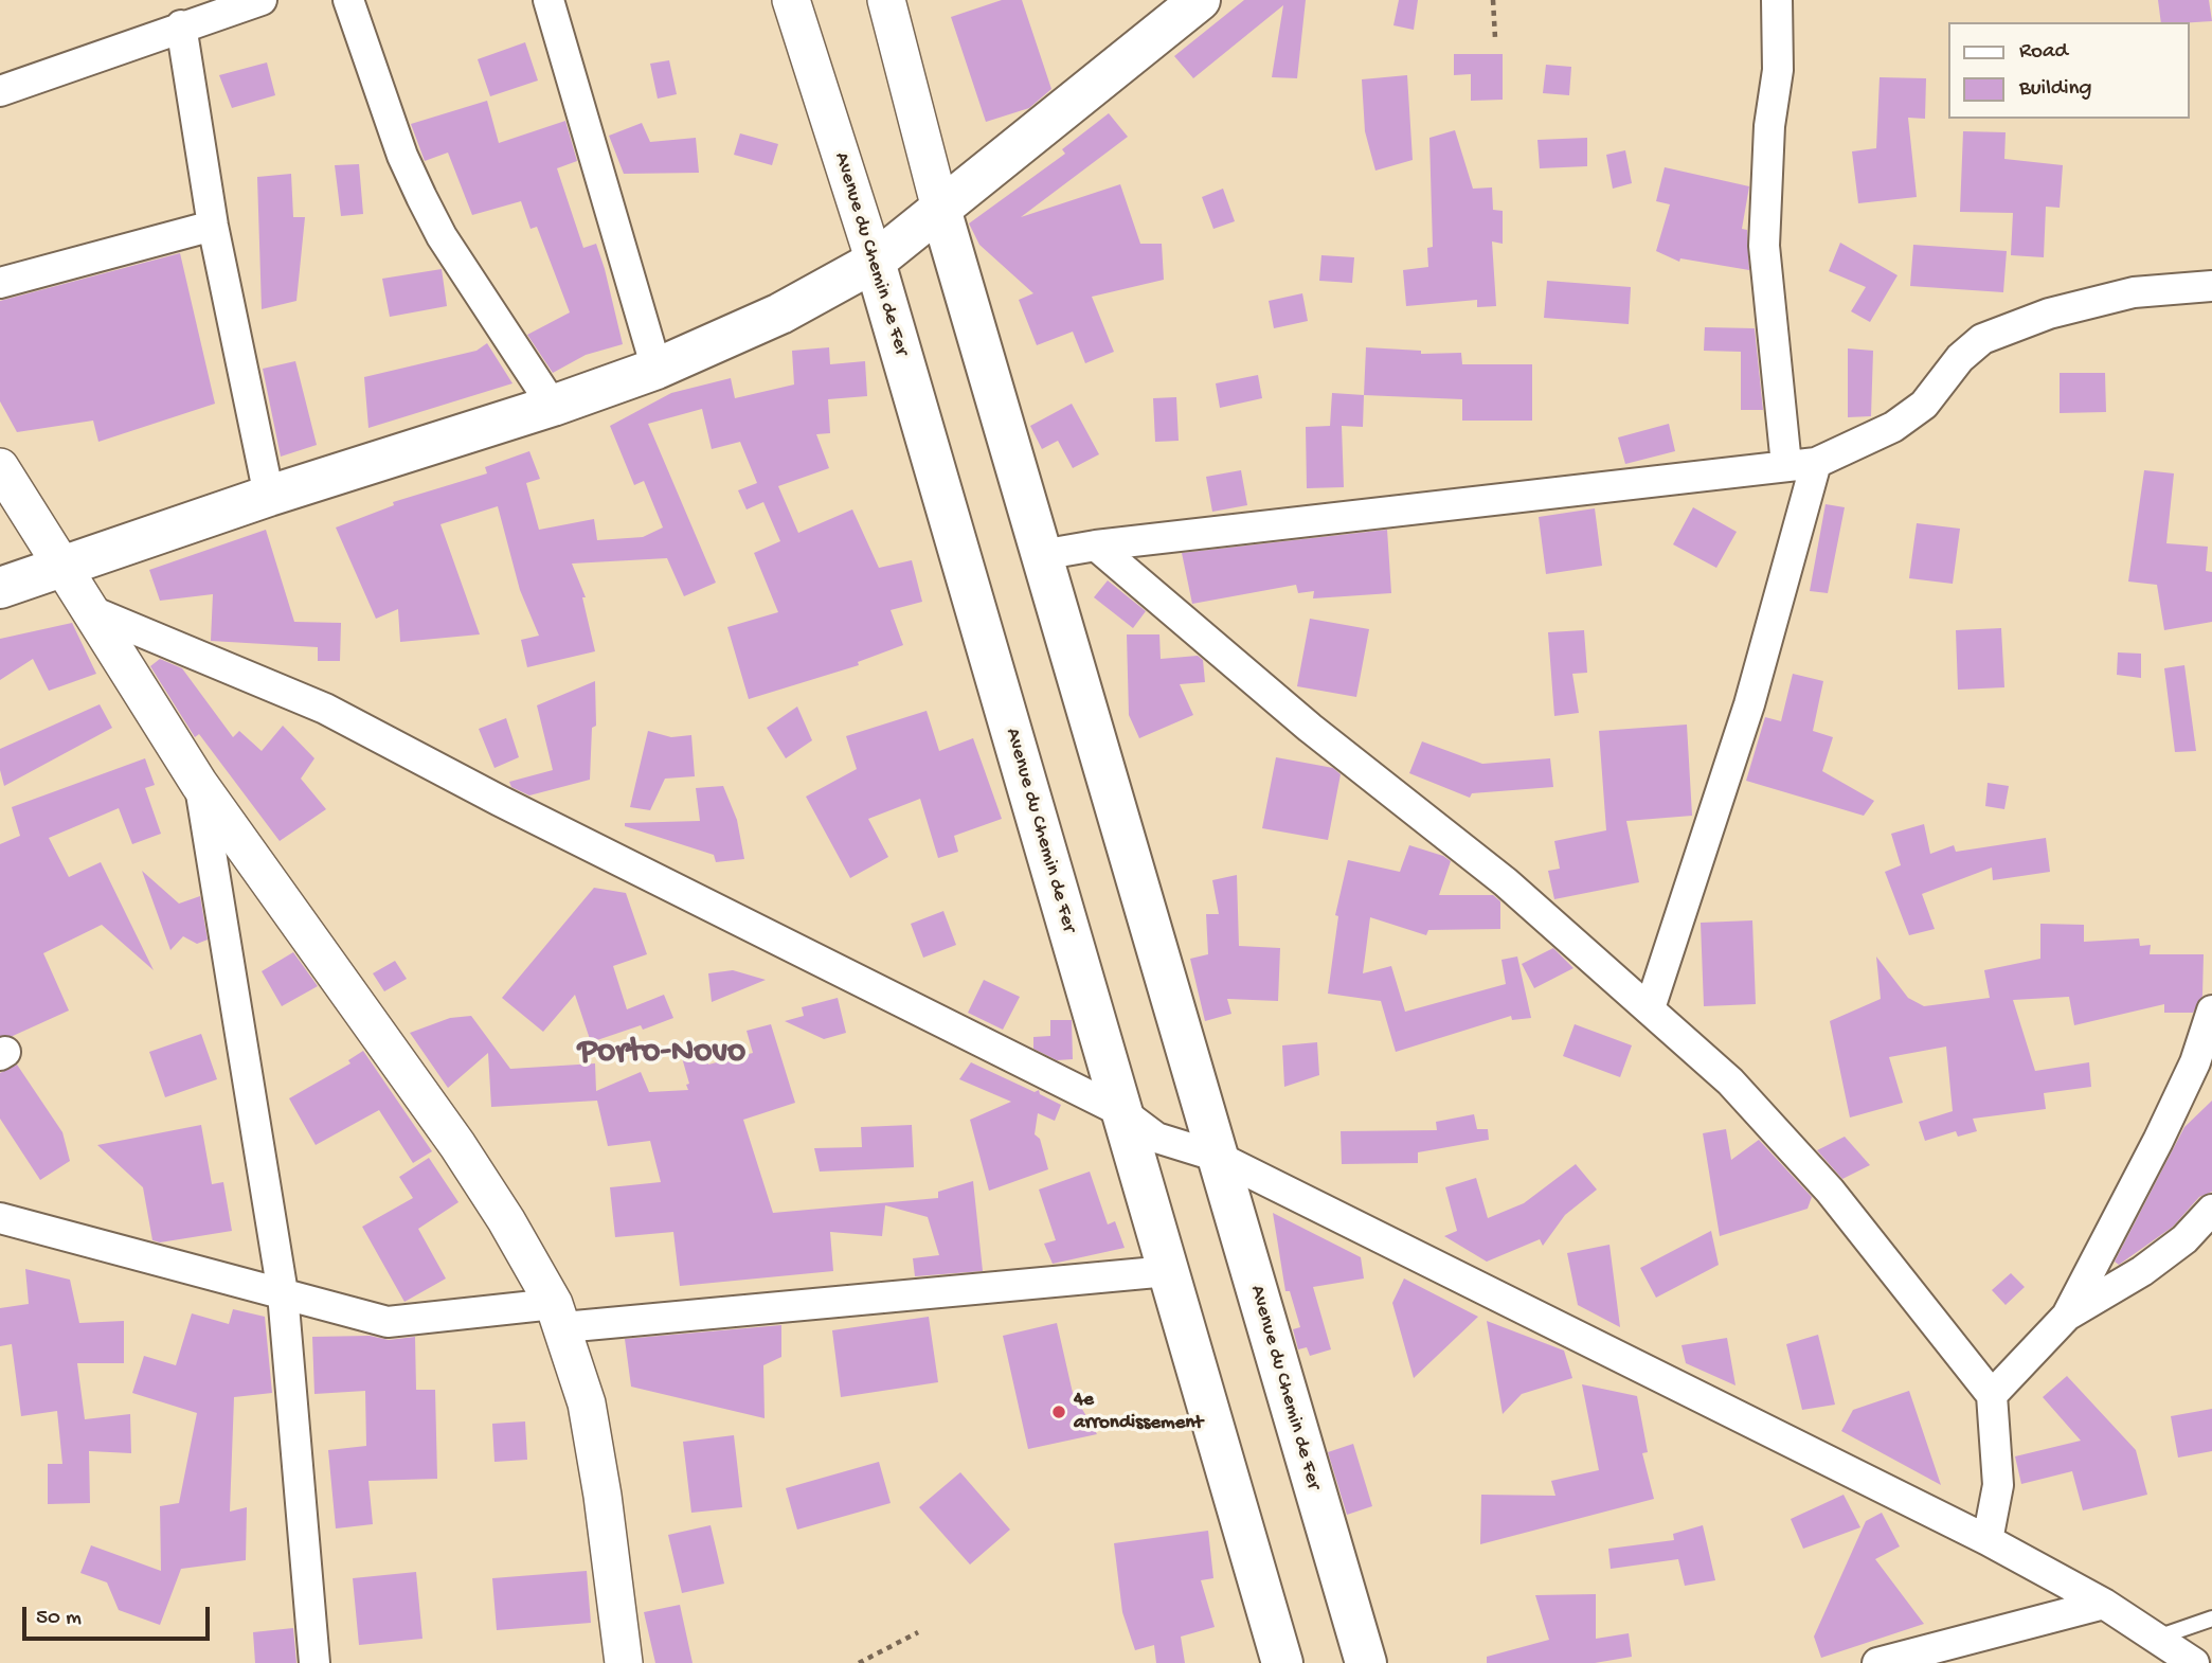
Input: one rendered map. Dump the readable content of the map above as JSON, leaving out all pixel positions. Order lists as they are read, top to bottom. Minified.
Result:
{"streets":{"main road":["Avenue du Chemin de Fer"]},"districts":["Porto-Novo"],"places":["4e arrondissement"],"legend":["Road","Building"],"scale_bar":"50 m"}
